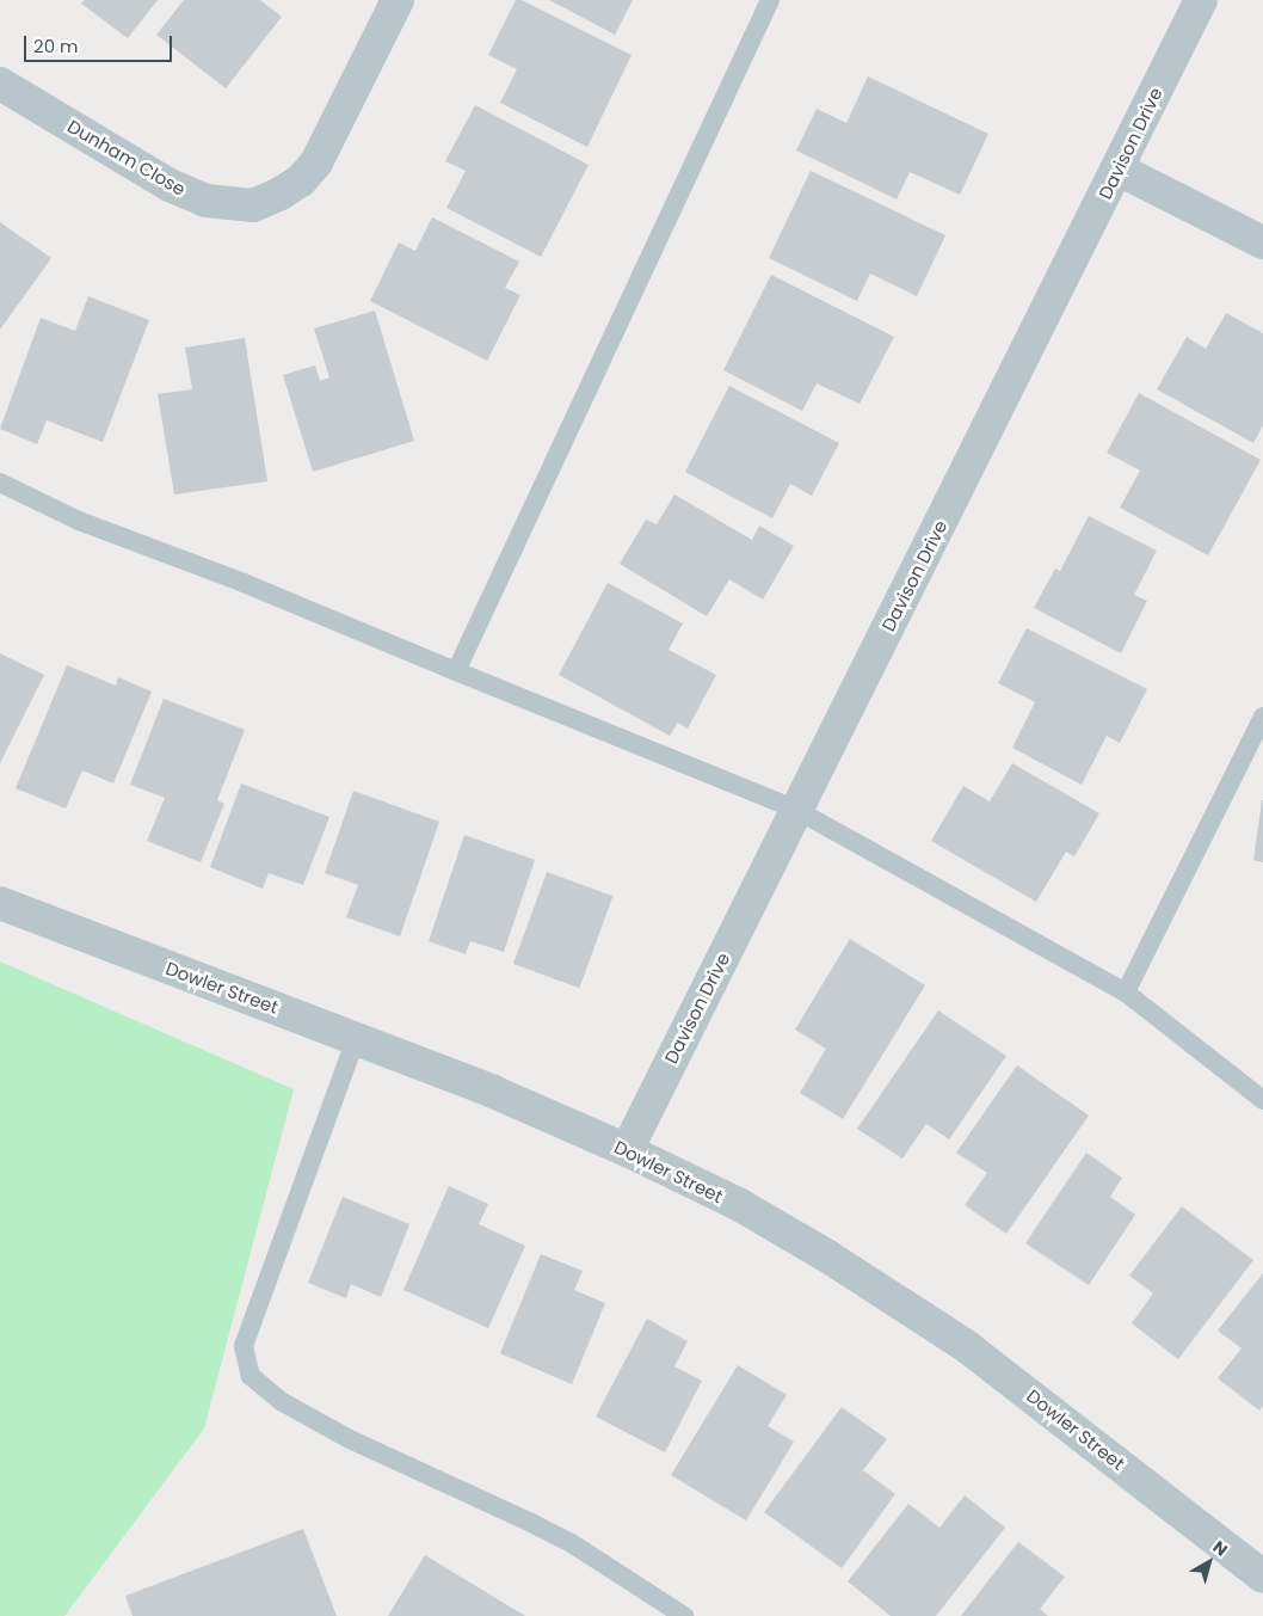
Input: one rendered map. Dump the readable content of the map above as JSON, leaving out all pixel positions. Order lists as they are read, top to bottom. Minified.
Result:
{"streets":{"street":["Davison Drive","Dunham Close","Dowler Street"]},"crossings":[["Davison Drive","Dowler Street"]],"scale_bar":"20 m","north":"top right"}
